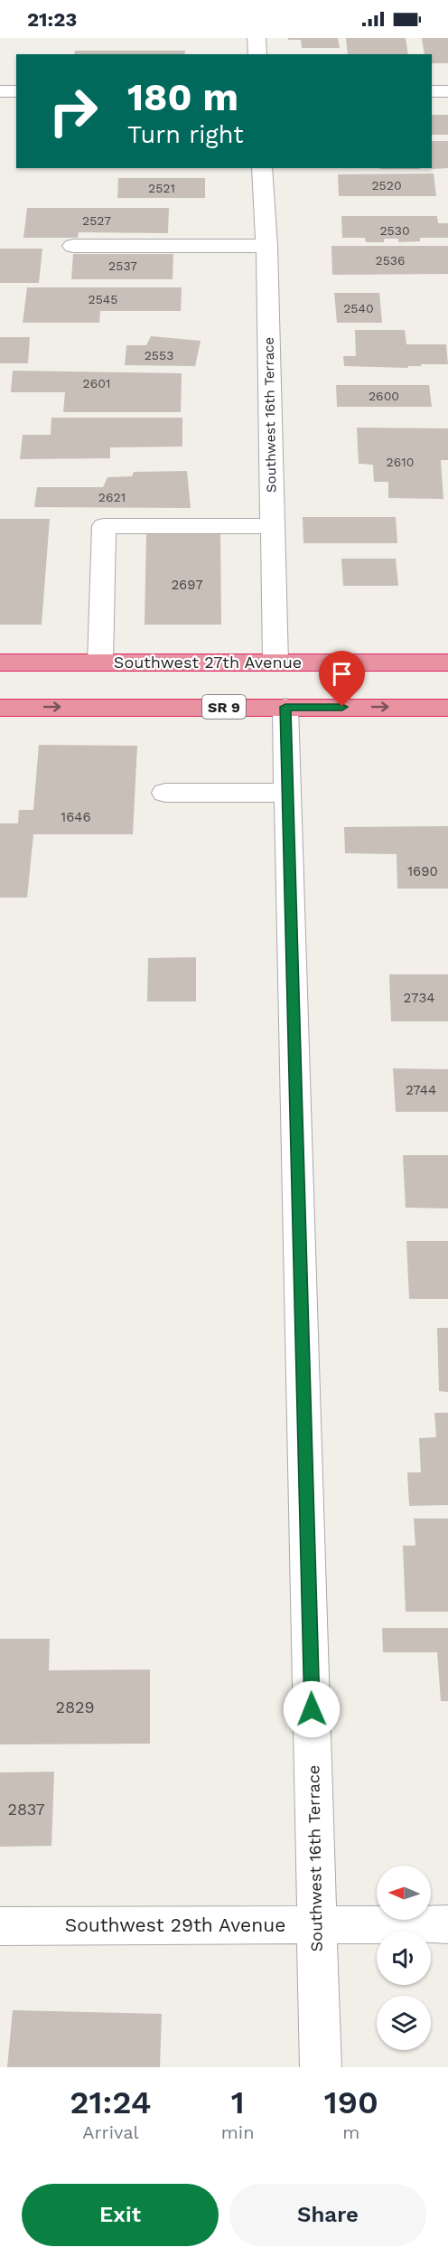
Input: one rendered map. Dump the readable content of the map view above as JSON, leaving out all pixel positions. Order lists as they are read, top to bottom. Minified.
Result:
{"streets":{"highway":["Southwest 27th Avenue","SR 9"],"street":["Southwest 16th Terrace","Southwest 29th Avenue"]},"crossings":[["Southwest 16th Terrace","Southwest 27th Avenue"],["Southwest 16th Terrace","SR 9"],["Southwest 16th Terrace","Southwest 29th Avenue"]],"house_numbers":["2520","2521","2527","2530","2536","2537","2545","2540","2553","2601","2600","2610","2621","2697","1646","1690","2734","2744","2829","2837"],"north":"left","page":{"status":"21:23","turn":["180 m","Turn right"],"eta":["21:24","Arrival","1","min","190","m"],"buttons":["Exit","Share"]}}
